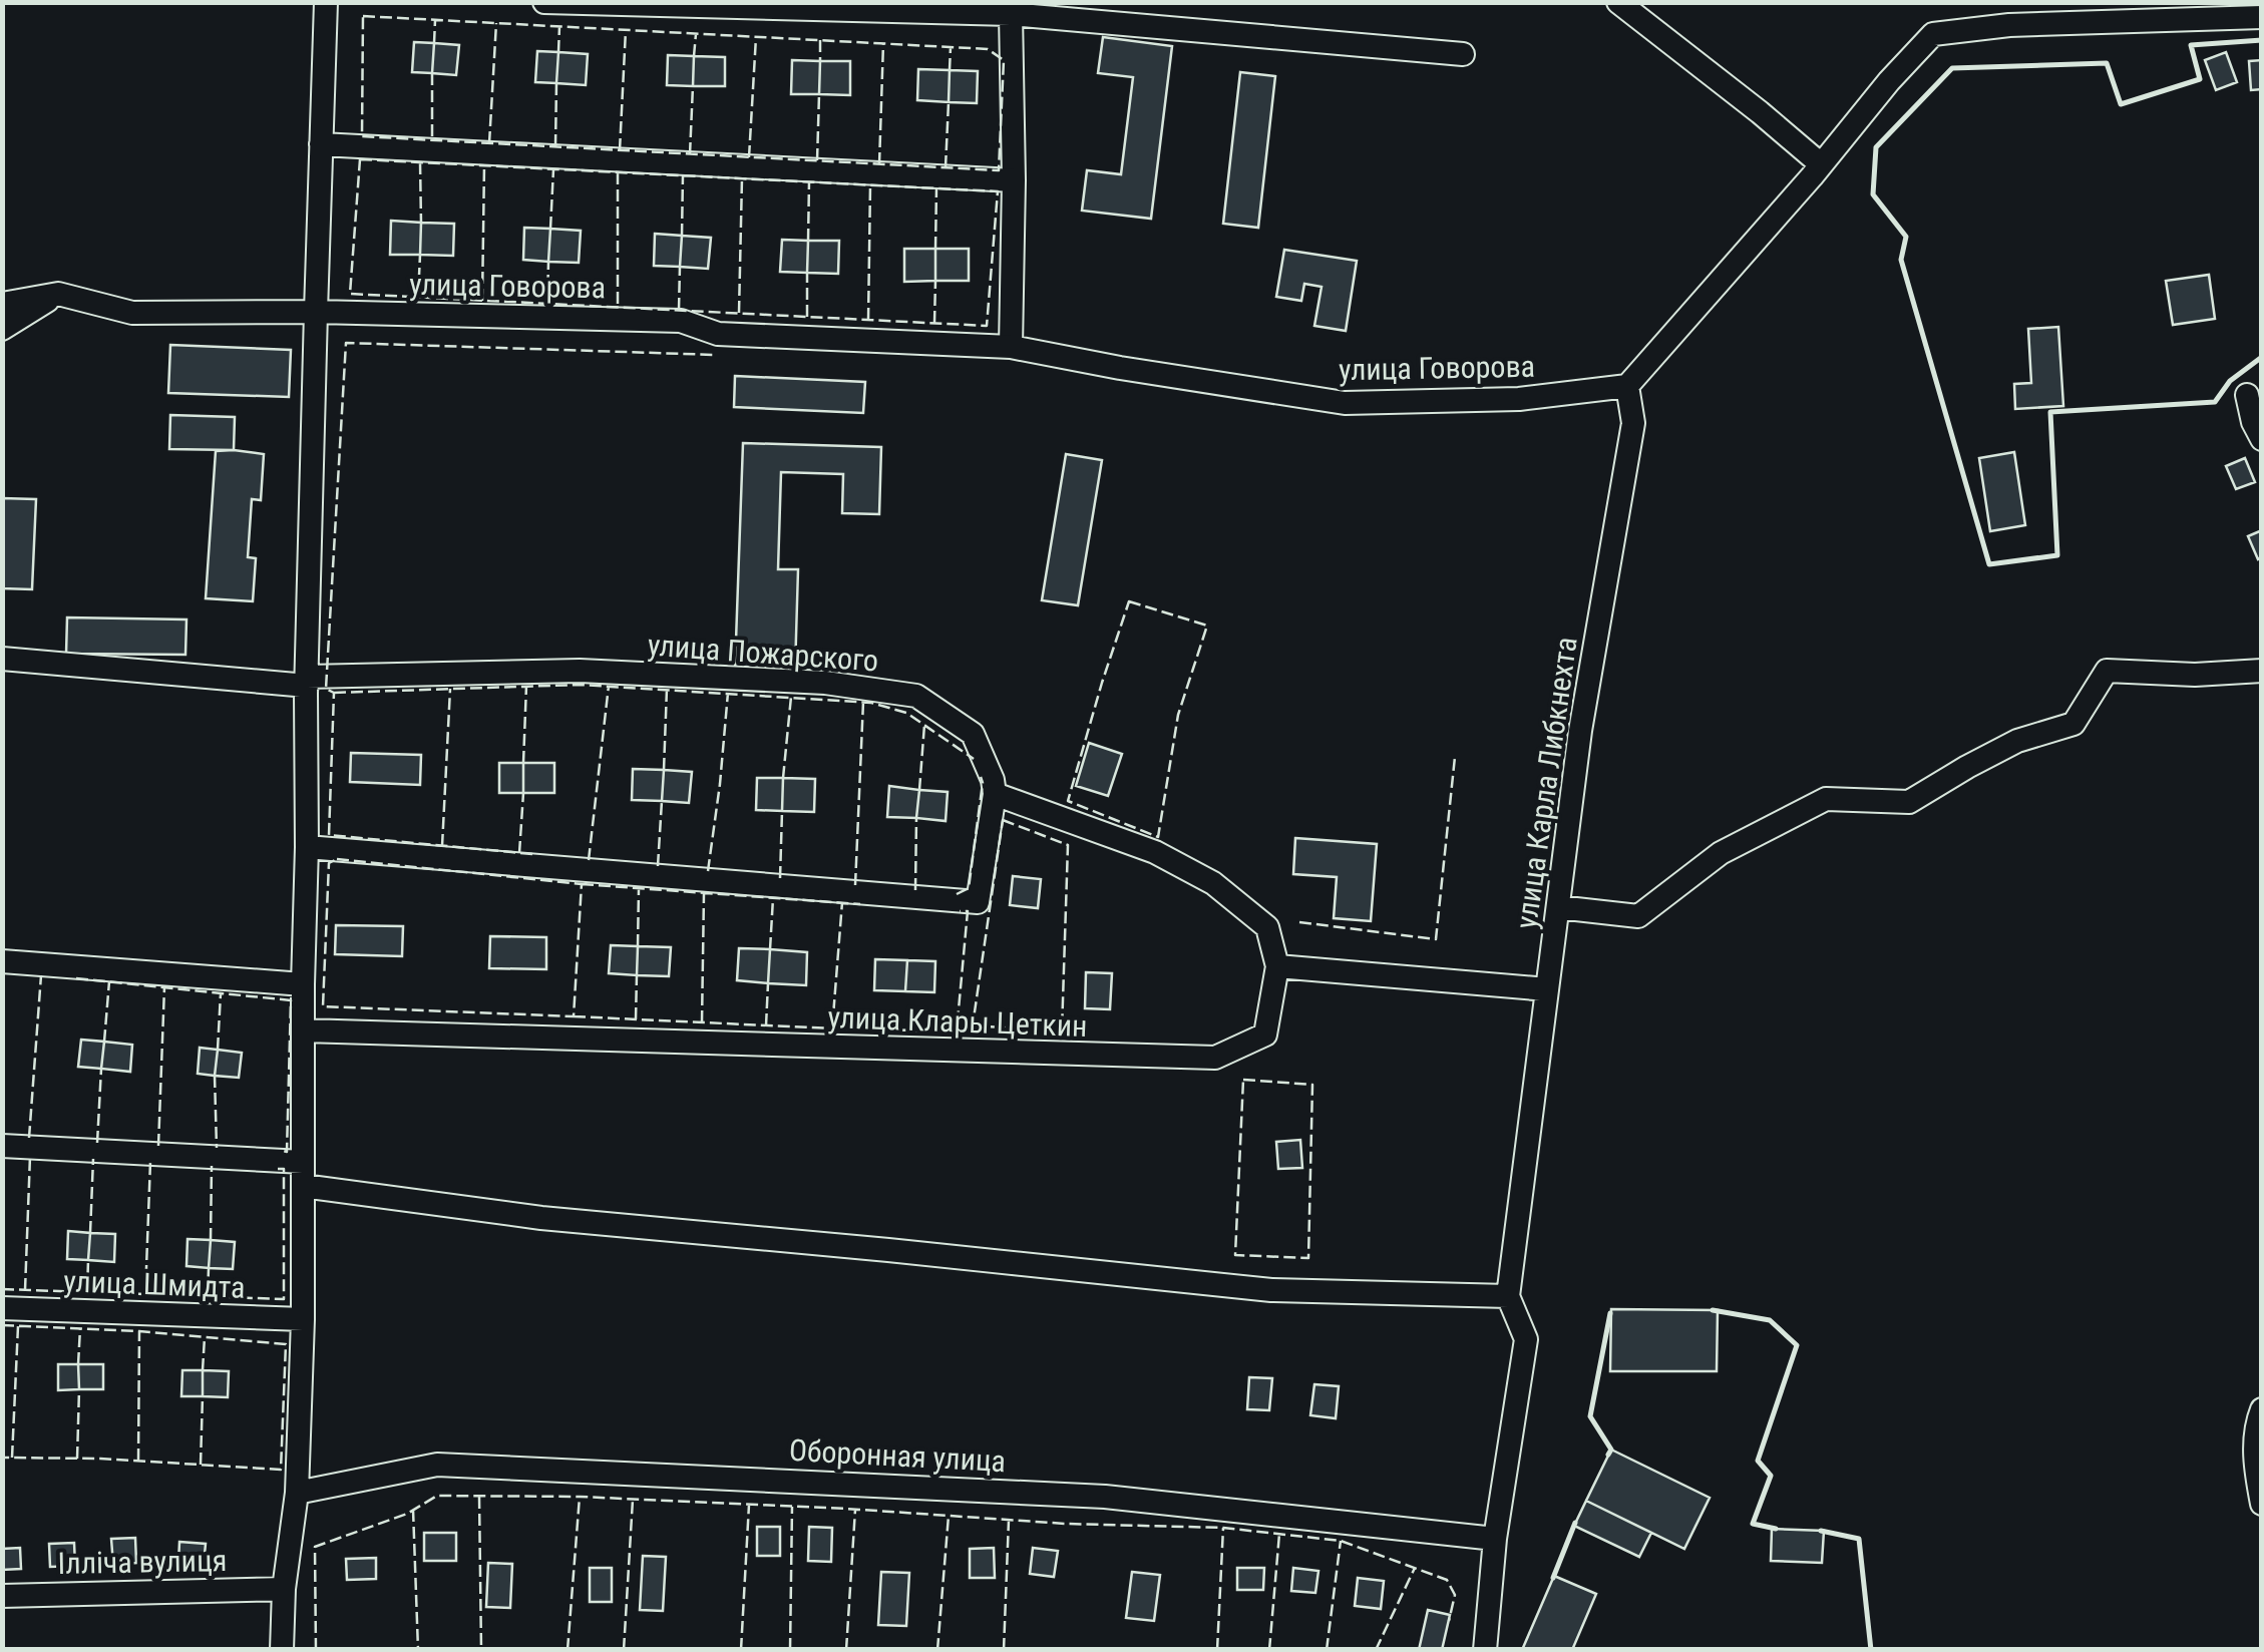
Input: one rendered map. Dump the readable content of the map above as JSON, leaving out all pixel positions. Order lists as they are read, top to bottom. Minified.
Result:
{"streets":{"street":["улица Говорова","улица Пожарского","улица Карла Либкнехта","улица Клары Цеткин","улица Шмидта","Оборонная улица","Ілліча вулиця"]},"crossings":[["улица Говорова","улица Карла Либкнехта"],["улица Карла Либкнехта","Оборонная улица"]]}
